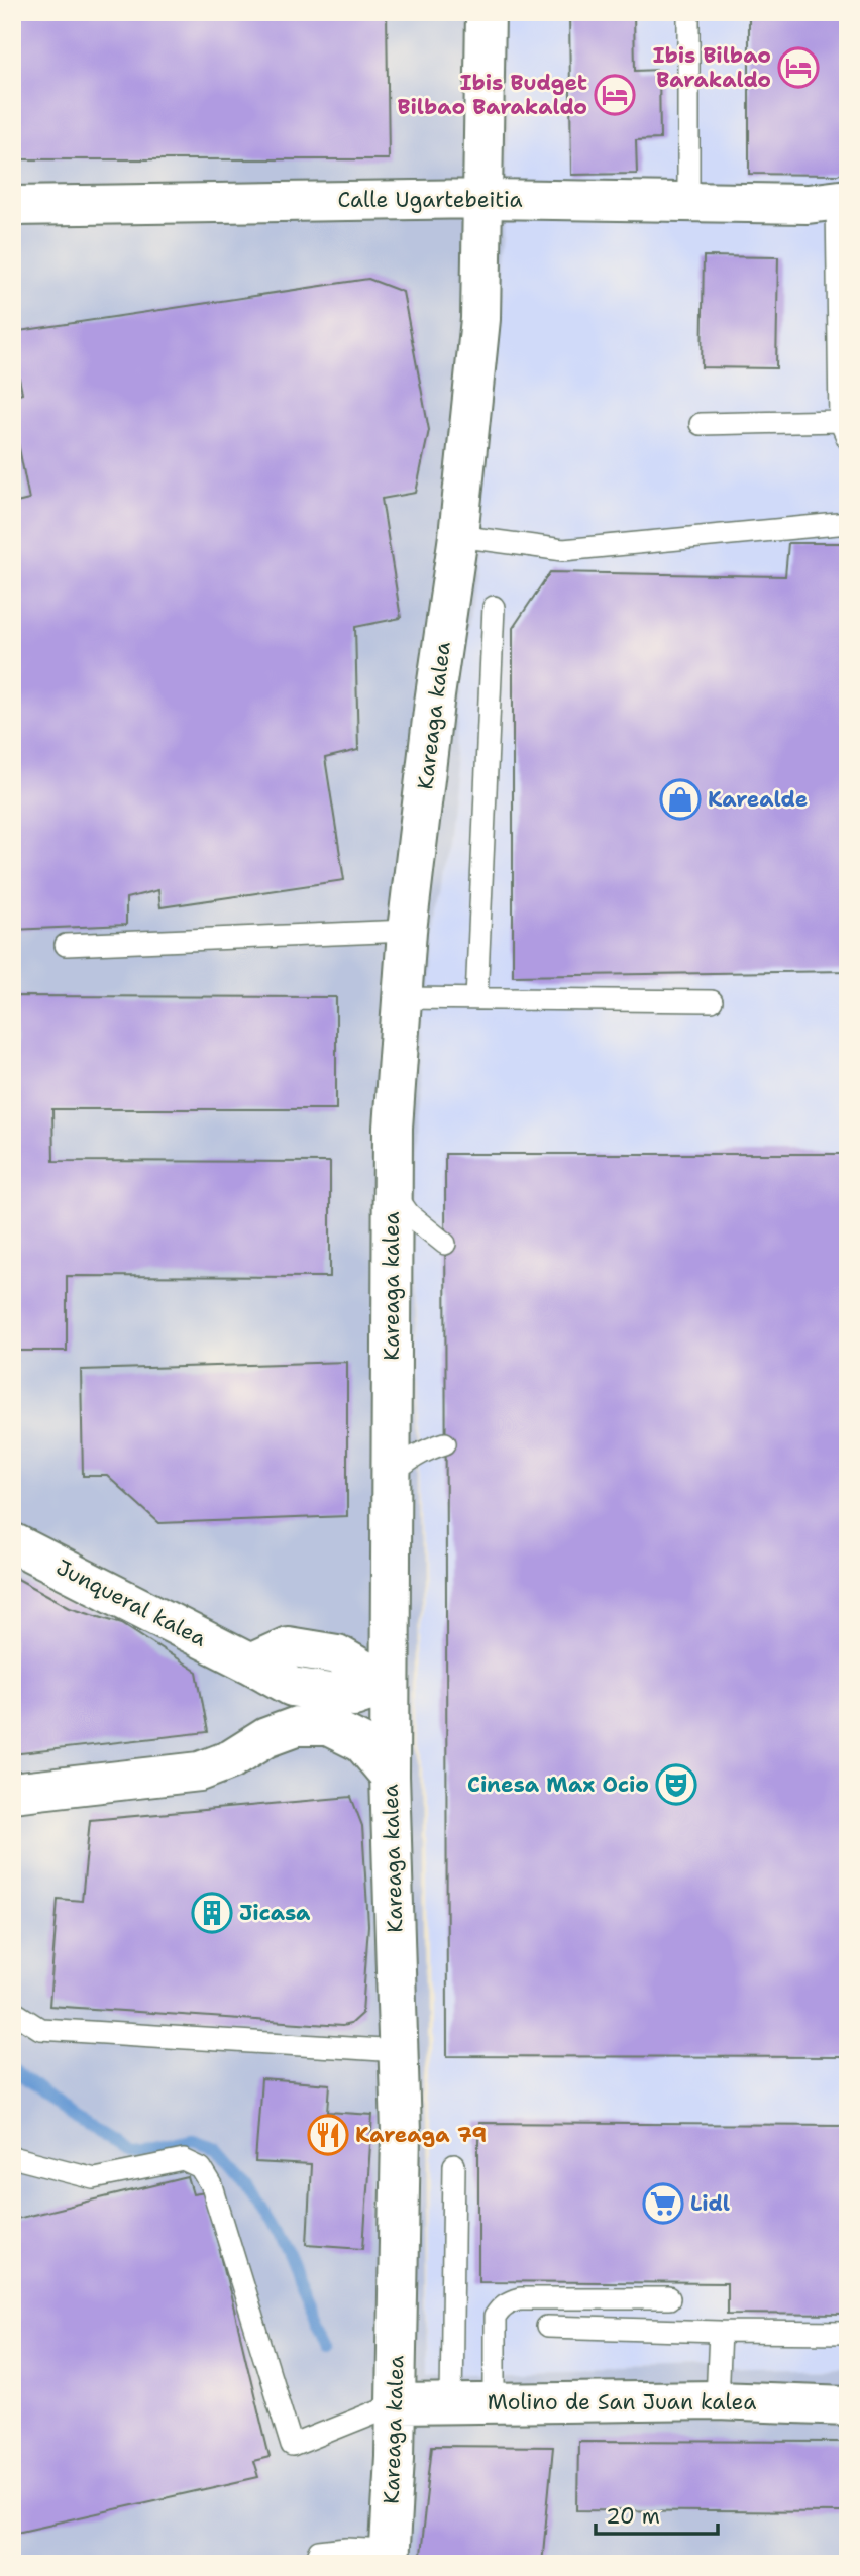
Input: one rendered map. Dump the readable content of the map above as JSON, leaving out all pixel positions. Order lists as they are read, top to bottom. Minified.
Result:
{"streets":{"street":["Calle Ugartebeitia","Kareaga kalea","Junqueral kalea","Molino de San Juan kalea"]},"crossings":[["Calle Ugartebeitia","Kareaga kalea"],["Kareaga kalea","Molino de San Juan kalea"]],"places":{"hotel":["Ibis Bilbao Barakaldo","Ibis Budget Bilbao Barakaldo"],"shop":["Karealde"],"theatre":["Cinesa Max Ocio"],"building":["Jicasa"],"restaurant":["Kareaga 79"],"supermarket":["Lidl"]},"scale_bar":"20 m"}
